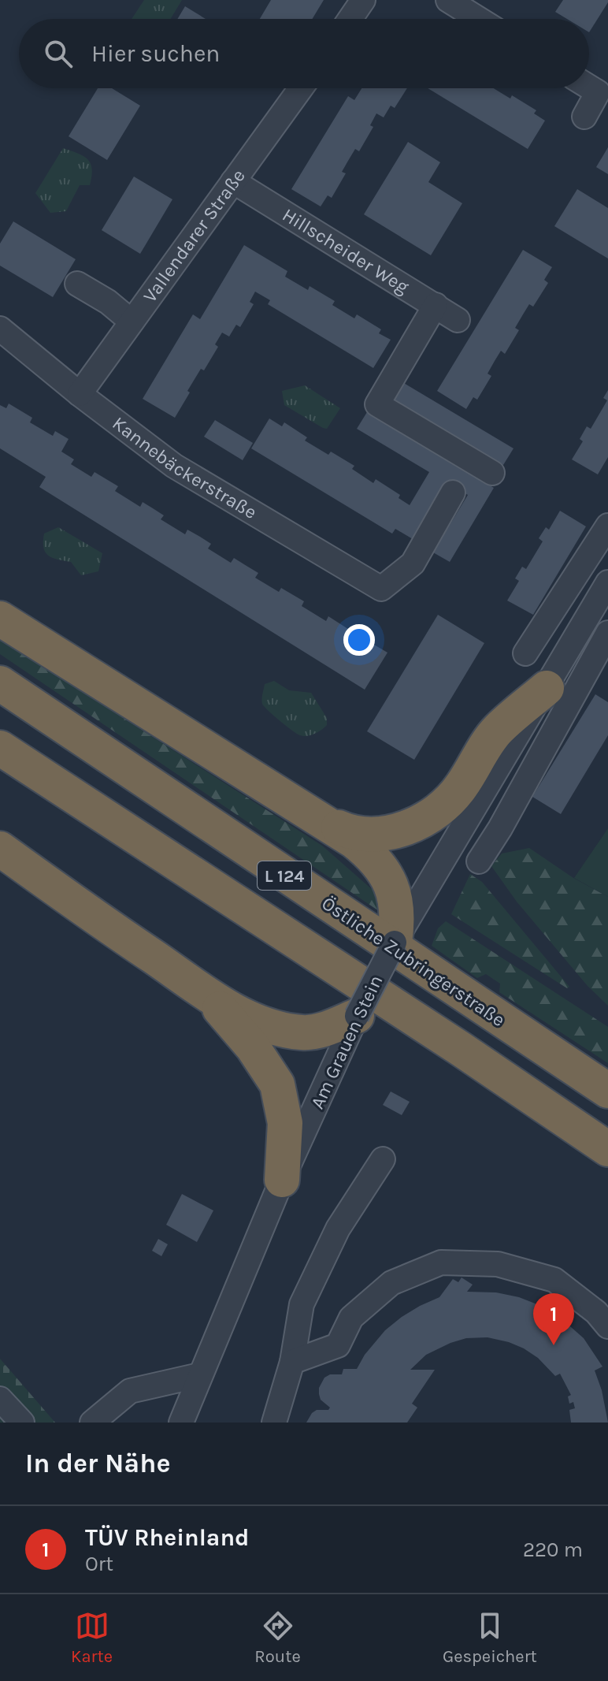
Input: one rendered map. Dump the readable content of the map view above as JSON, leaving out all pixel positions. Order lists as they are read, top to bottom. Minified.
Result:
{"streets":{"highway":["L 124","Östliche Zubringerstraße"],"street":["Vallendarer Straße","Hillscheider Weg","Kannebäckerstraße","Am Grauen Stein"]},"crossings":[["Vallendarer Straße","Hillscheider Weg"],["Vallendarer Straße","Kannebäckerstraße"]],"page":{"search":"Hier suchen","pins":"1","heading":"In der Nähe","list":[{"mark":"1","name":"TÜV Rheinland","note":"Ort","value":"220 m"}],"nav":["Karte","Route","Gespeichert"]}}
